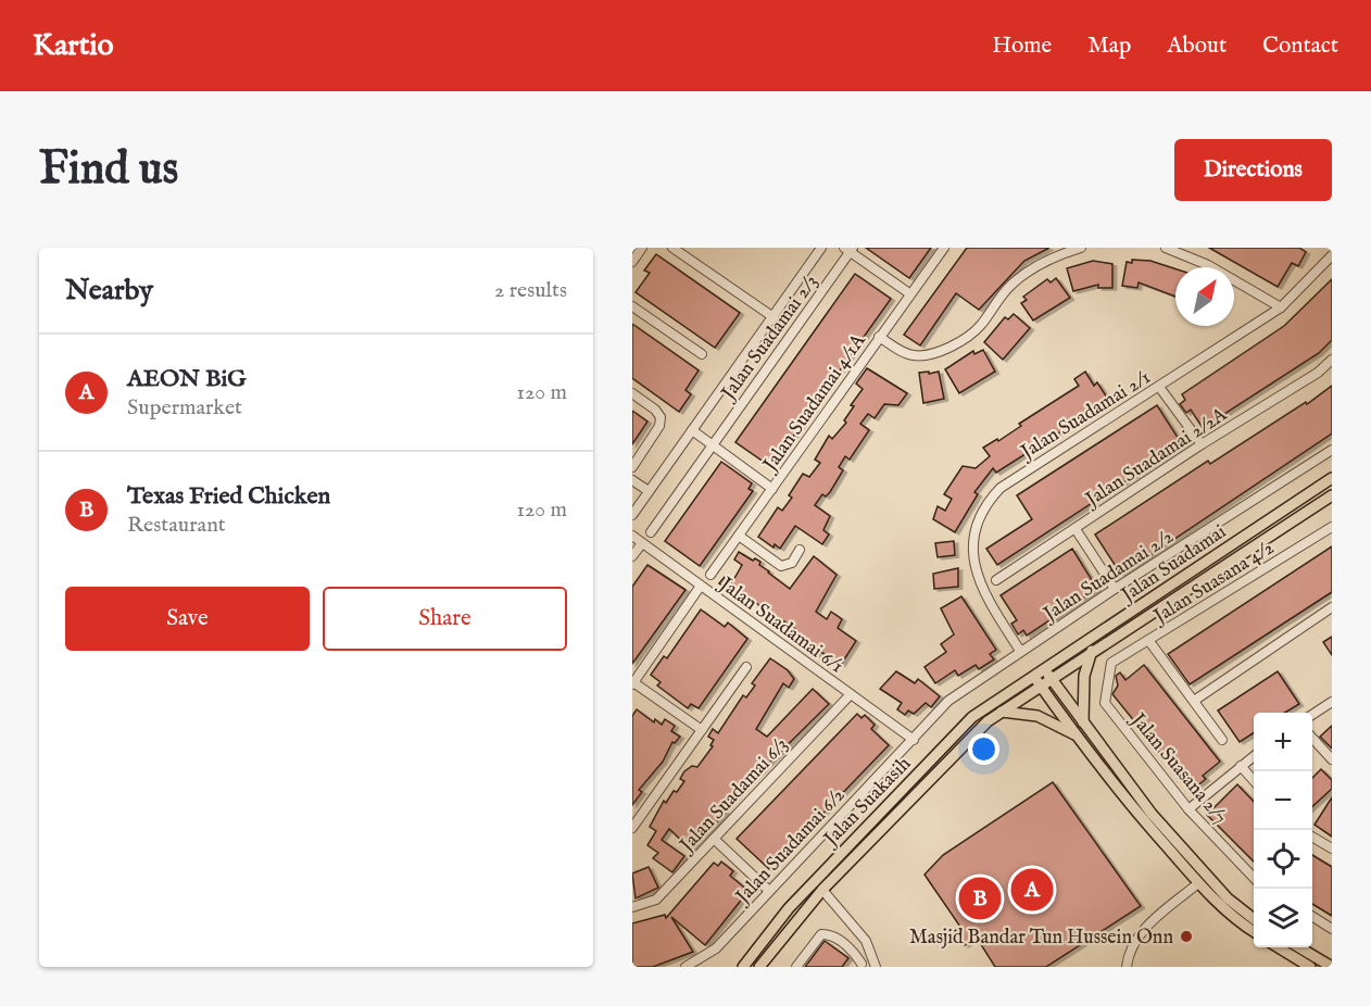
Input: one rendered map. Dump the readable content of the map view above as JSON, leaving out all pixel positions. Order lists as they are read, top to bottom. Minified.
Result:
{"streets":{"main road":["Jalan Suadamai","Jalan Suakasih"],"street":["Jalan Suadamai 2/3","Jalan Suadamai 4/1A","Jalan Suadamai 2/1","Jalan Suadamai 2/2A","Jalan Suadamai 2/2","Jalan Suasana 4/2","Jalan Suadamai 6/1","Jalan Suasana 2/7","Jalan Suadamai 6/3","Jalan Suadamai 6/2"]},"crossings":[["Jalan Suadamai 2/1","Jalan Suadamai 2/2"],["Jalan Suadamai","Jalan Suakasih"],["Jalan Suadamai 2/2","Jalan Suadamai 6/1"],["Jalan Suadamai 2/2","Jalan Suadamai 6/2"],["Jalan Suasana 4/2","Jalan Suasana 2/7"],["Jalan Suadamai 6/1","Jalan Suadamai 6/3"],["Jalan Suadamai 6/1","Jalan Suadamai 6/2"]],"places":["Masjid Bandar Tun Hussein Onn"],"north":"top right","page":{"header":"Kartio","nav":["Home","Map","About","Contact"],"buttons":["Directions",["Save","Share"]],"title":"Find us","heading":["Nearby","2 results"],"list":[{"mark":"A","name":"AEON BiG","note":"Supermarket","value":"120 m"},{"mark":"B","name":"Texas Fried Chicken","note":"Restaurant","value":"120 m"}],"map_buttons":["+","−"],"pins":["A","B"]}}
